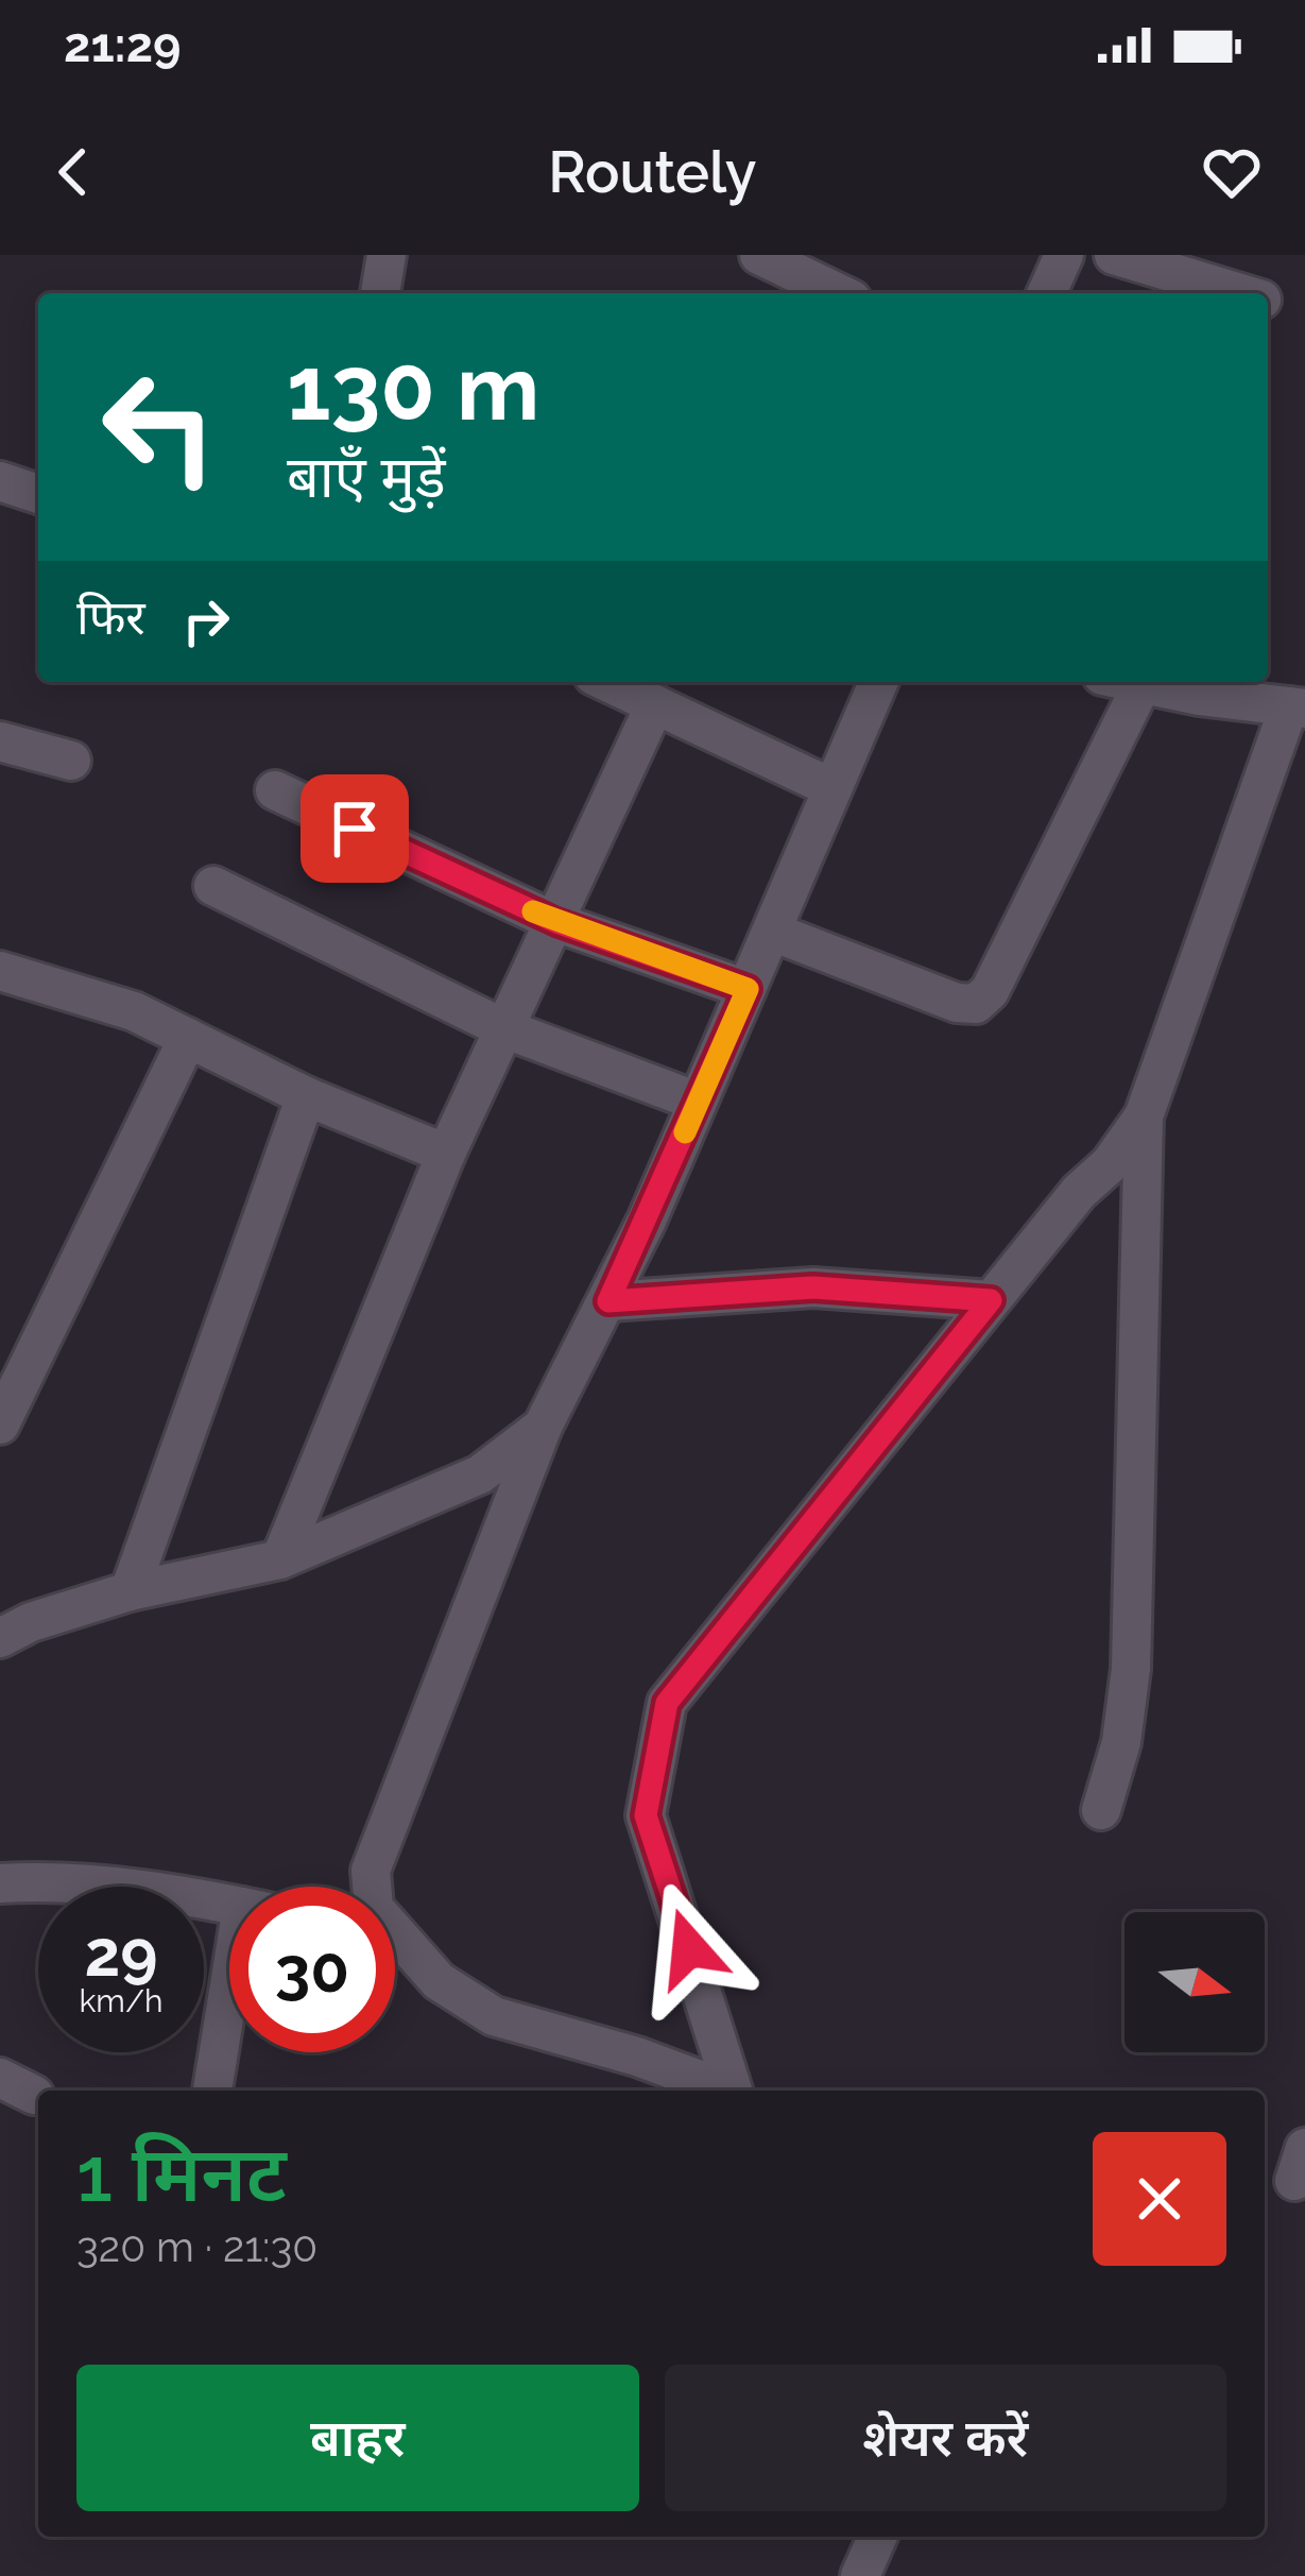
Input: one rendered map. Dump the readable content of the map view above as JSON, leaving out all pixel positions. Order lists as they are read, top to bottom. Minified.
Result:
{"north":"right","page":{"status":"21:29","header":"Routely","turn":["130 m","बाएँ मुड़ें"],"then":"फिर","speed":"29 km/h","limit":"30","heading":["1 मिनट","320 m · 21:30"],"buttons":["बाहर","शेयर करें"]}}
